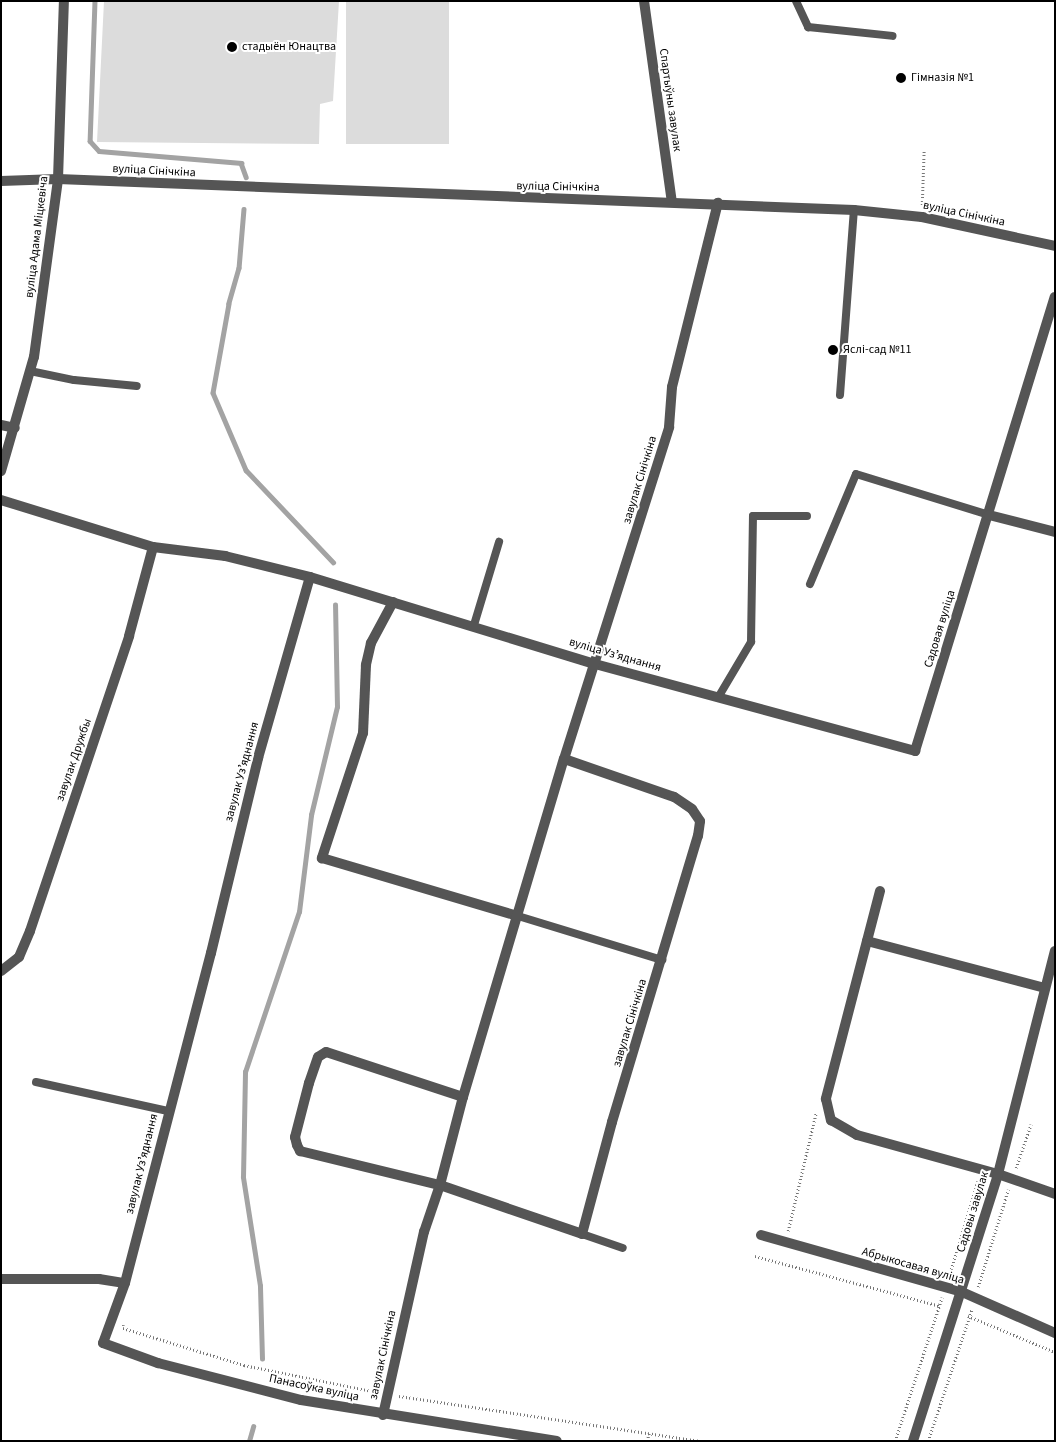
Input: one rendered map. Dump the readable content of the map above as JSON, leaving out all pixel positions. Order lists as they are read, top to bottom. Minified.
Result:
{"streets":{"street":["Спартыўны завулак","вуліца Сінічкіна","вуліца Адама Міцкевіча","завулак Сінічкіна","Садовая вуліца","вуліца Узʼяднання","завулак Дружбы","завулак Узʼяднання","Садовы завулак","Абрыкосавая вуліца","Панасоўка вуліца"]},"crossings":[["Спартыўны завулак","вуліца Сінічкіна"],["вуліца Сінічкіна","вуліца Адама Міцкевіча"],["вуліца Сінічкіна","завулак Сінічкіна"],["завулак Сінічкіна","вуліца Узʼяднання"],["завулак Сінічкіна","Панасоўка вуліца"],["Садовая вуліца","вуліца Узʼяднання"],["вуліца Узʼяднання","завулак Узʼяднання"],["завулак Узʼяднання","Панасоўка вуліца"],["Садовы завулак","Абрыкосавая вуліца"]],"places":["стадыён Юнацтва","Гімназія №1","Яслі-сад №11"]}
